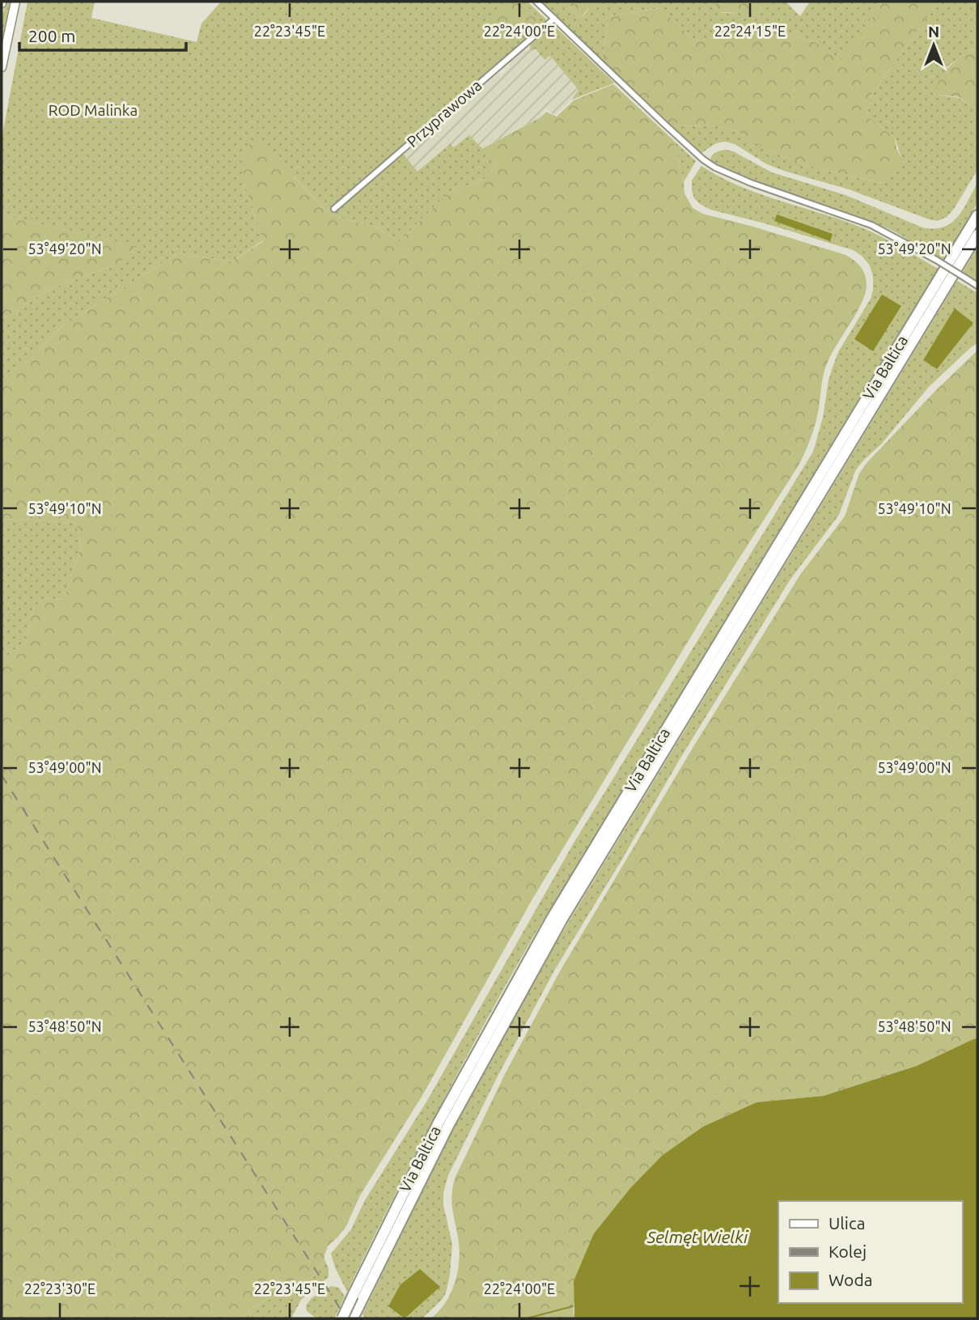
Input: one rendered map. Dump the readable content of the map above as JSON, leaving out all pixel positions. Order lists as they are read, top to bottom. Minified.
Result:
{"streets":{"highway":["Via Baltica"],"street":["Przyprawowa"]},"water":["Selmęt Wielki"],"parks":["ROD Malinka"],"legend":["Ulica","Kolej","Woda"],"scale_bar":"200 m","north":"top","coordinates":["22°23'45\"E","22°24'00\"E","22°24'15\"E","53°49'20\"N","53°49'10\"N","53°49'00\"N","53°48'50\"N","22°23'30\"E"]}
